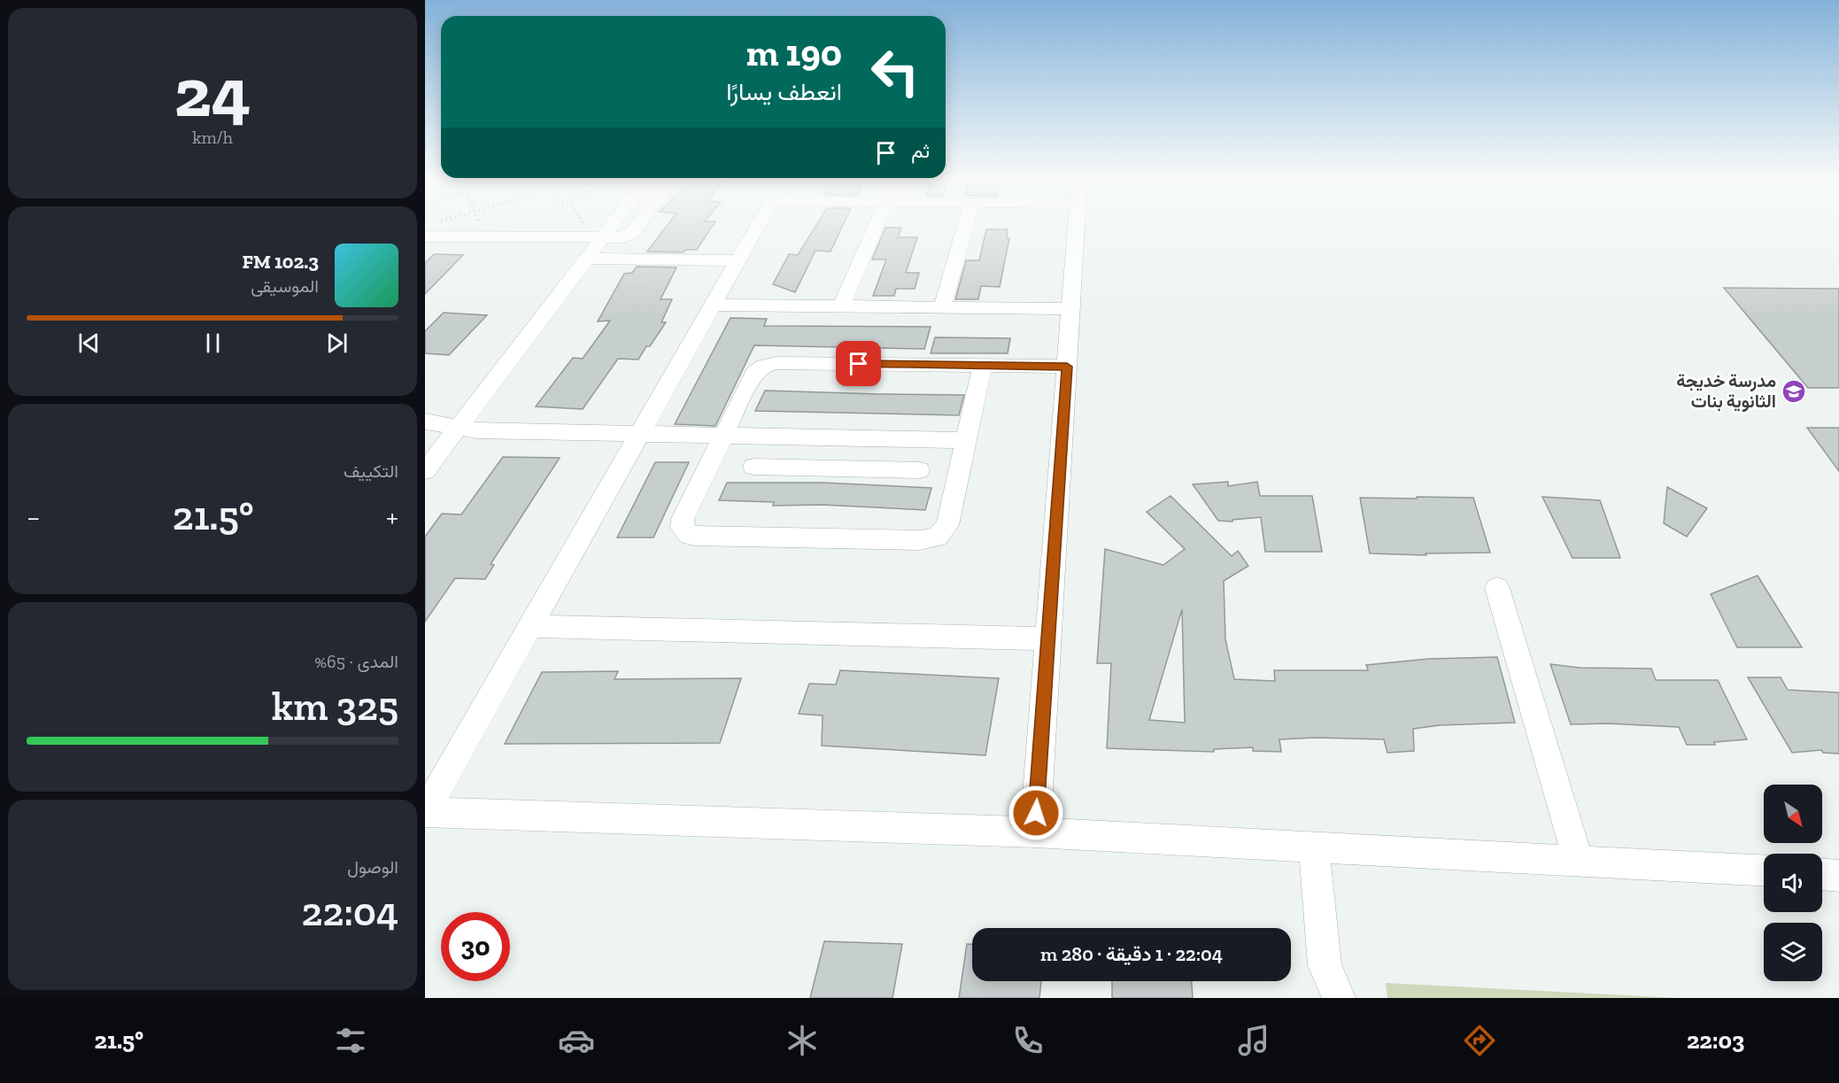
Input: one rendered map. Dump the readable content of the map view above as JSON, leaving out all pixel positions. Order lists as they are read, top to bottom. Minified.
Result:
{"places":{"school or university":["مدرسة خديجة الثانوية بنات"]},"north":"bottom right","page":{"tile":[["24","km/h"],"التكييف",["المدى · 65%","325 km"],["الوصول","22:04"]],"turn":["190 m","انعطف يسارًا"],"then":"ثم","song":["102.3 FM","الموسيقى"],"heat":["−","21.5°","+"],"limit":"30","trip":"22:04 · 1 دقيقة · 280 m","tabs":["22:03","21.5°"]}}
